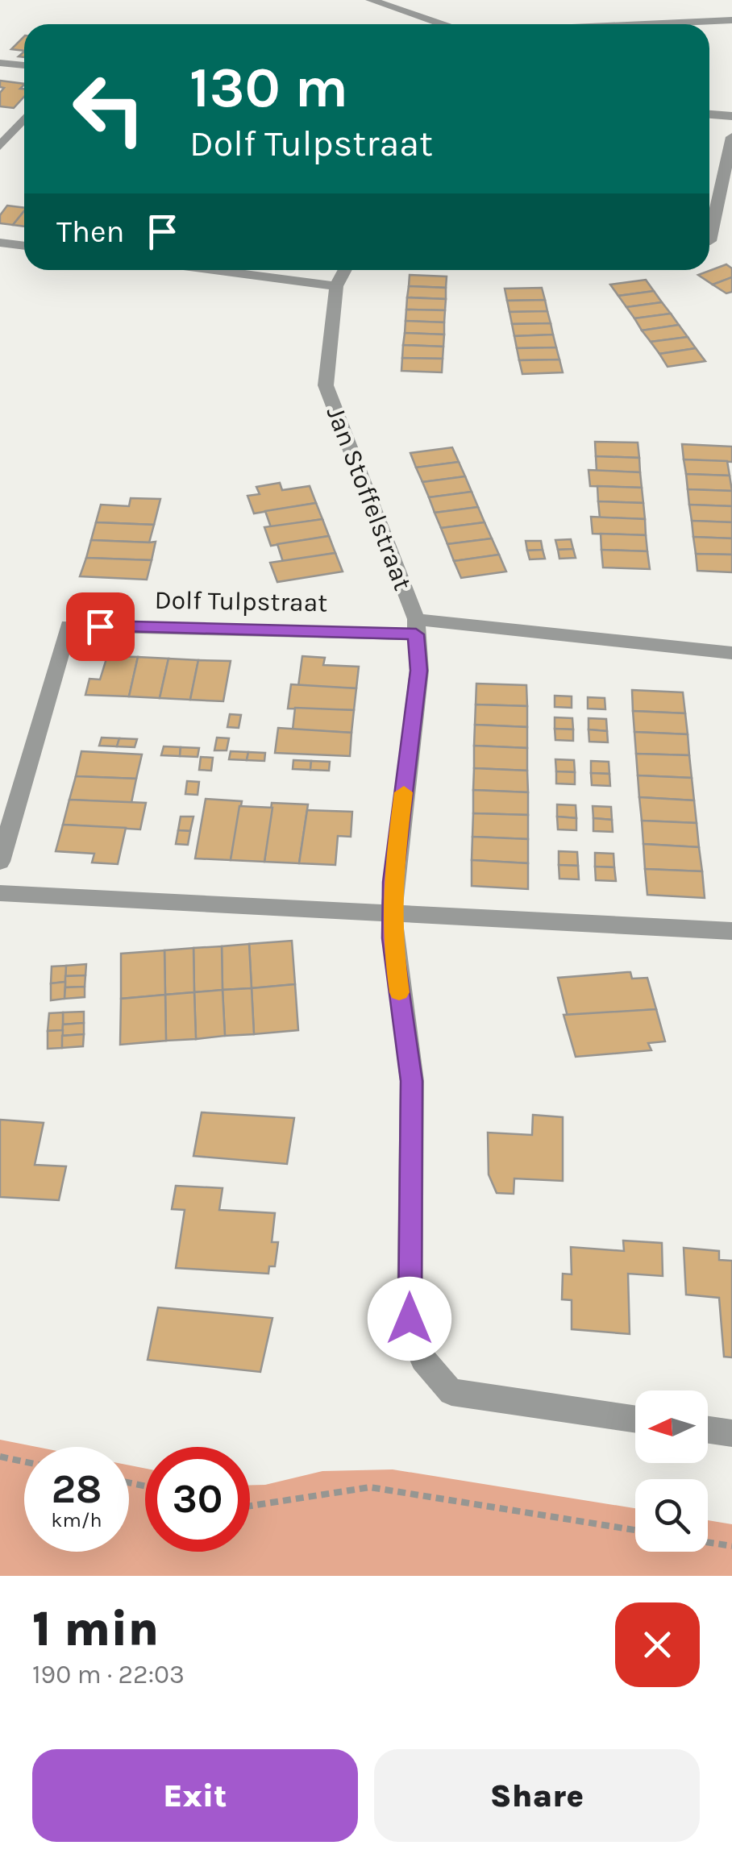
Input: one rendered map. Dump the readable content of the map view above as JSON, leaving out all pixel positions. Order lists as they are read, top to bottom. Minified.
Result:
{"streets":{"street":["Jan Stoffelstraat","Dolf Tulpstraat"]},"crossings":[["Jan Stoffelstraat","Dolf Tulpstraat"]],"north":"left","page":{"turn":["130 m","Dolf Tulpstraat"],"then":"Then","speed":"28 km/h","limit":"30","heading":["1 min","190 m · 22:03"],"buttons":["Exit","Share"]}}
